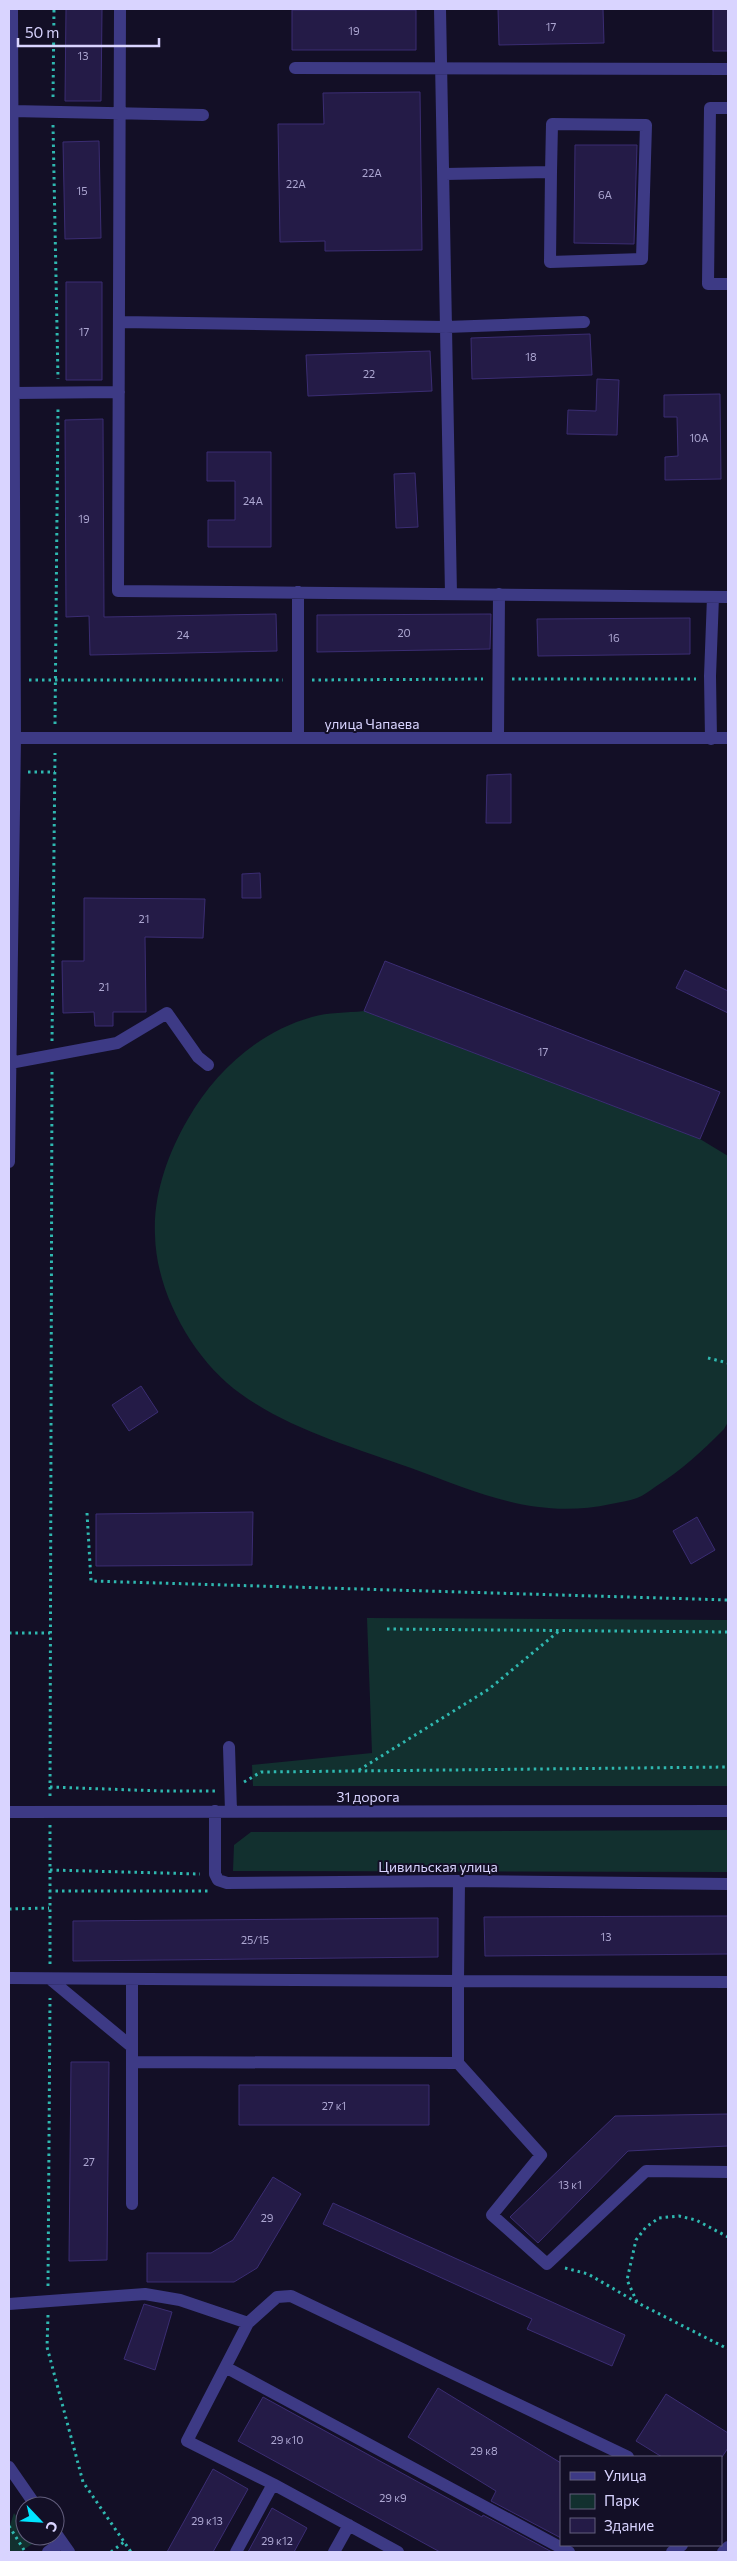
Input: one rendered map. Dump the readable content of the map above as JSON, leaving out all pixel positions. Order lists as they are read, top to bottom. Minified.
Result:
{"streets":{"street":["улица Чапаева","31 дорога","Цивильская улица"]},"crossings":[["31 дорога","Цивильская улица"]],"house_numbers":["17","19","13","22А","22А","15","6А","17","18","22","10А","24А","19","20","24","16","21","21","17","13","25/15","27 к1","27","13 к1","29","29 к10","29 к8","29 к9","29 к13","29 к12"],"legend":["Улица","Парк","Здание"],"scale_bar":"50 m","north":"bottom right"}
